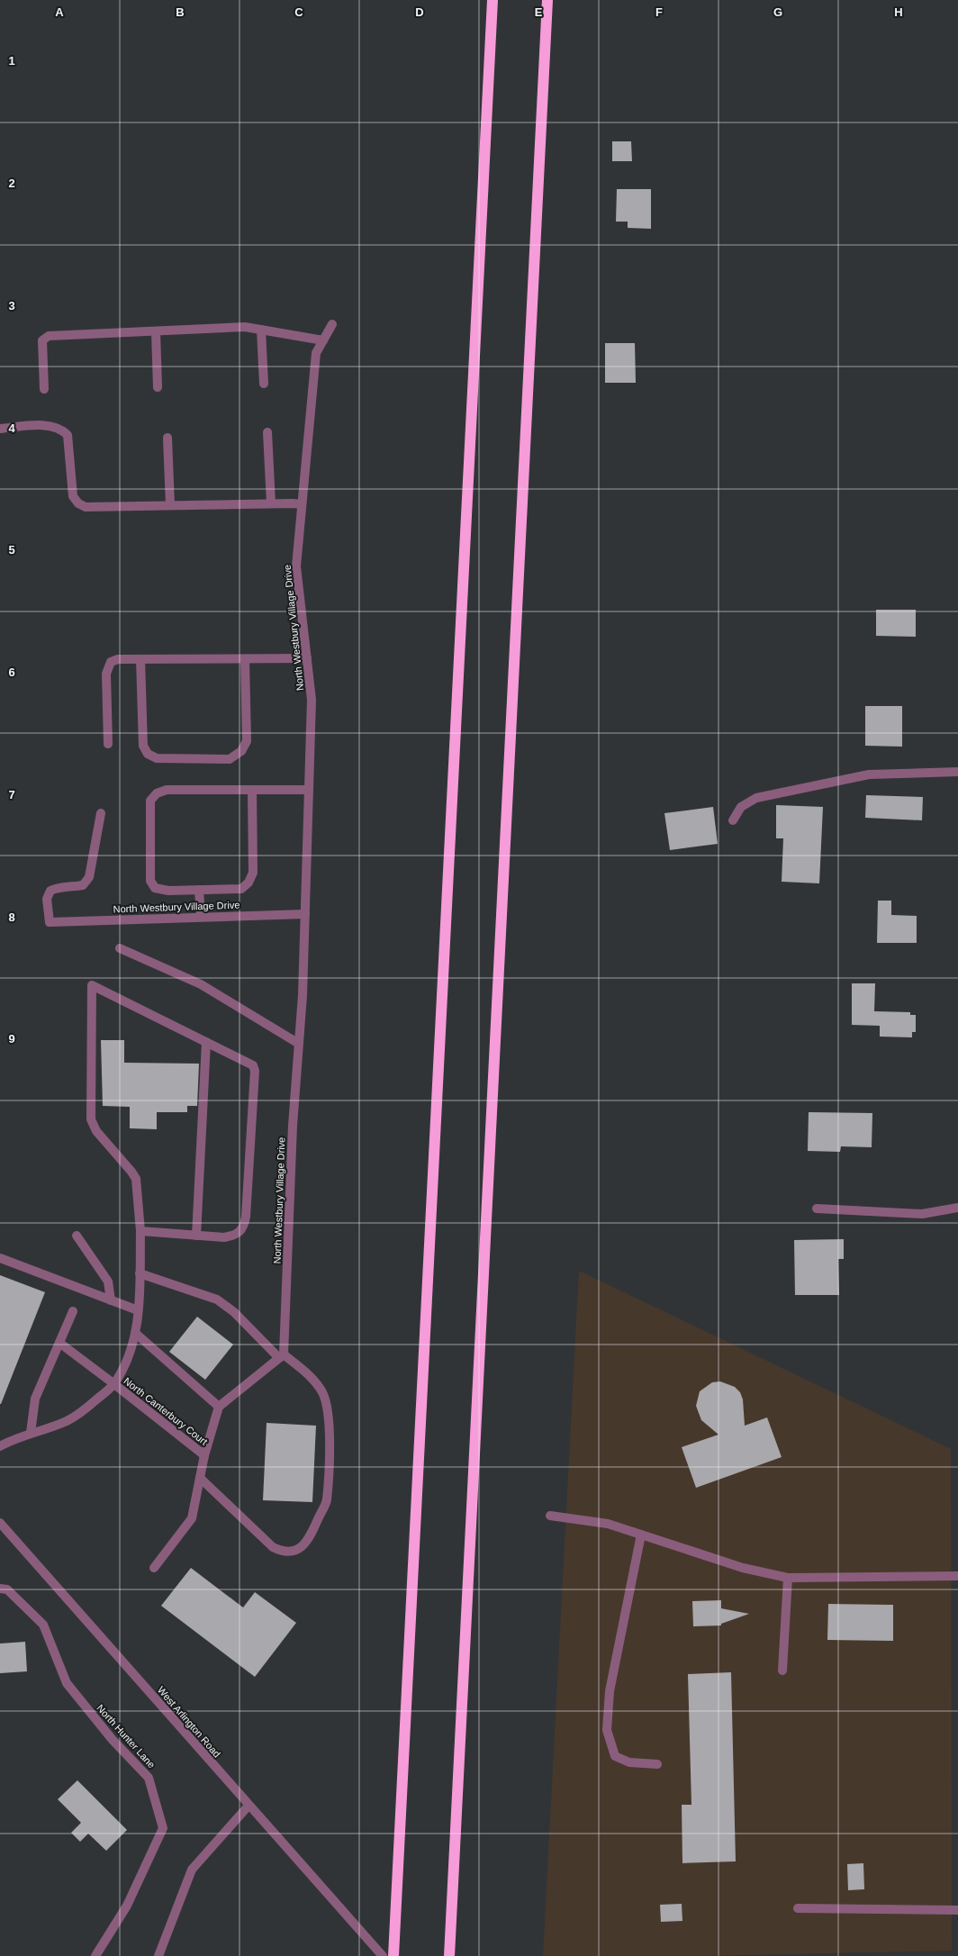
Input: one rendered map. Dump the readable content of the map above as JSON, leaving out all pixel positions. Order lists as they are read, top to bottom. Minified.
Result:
{"streets":{"street":["North Westbury Village Drive","North Canterbury Court","West Arlington Road","North Hunter Lane"]},"grid":{"columns":["A","B","C","D","E","F","G","H"],"rows":["1","2","3","4","5","6","7","8","9"]}}
